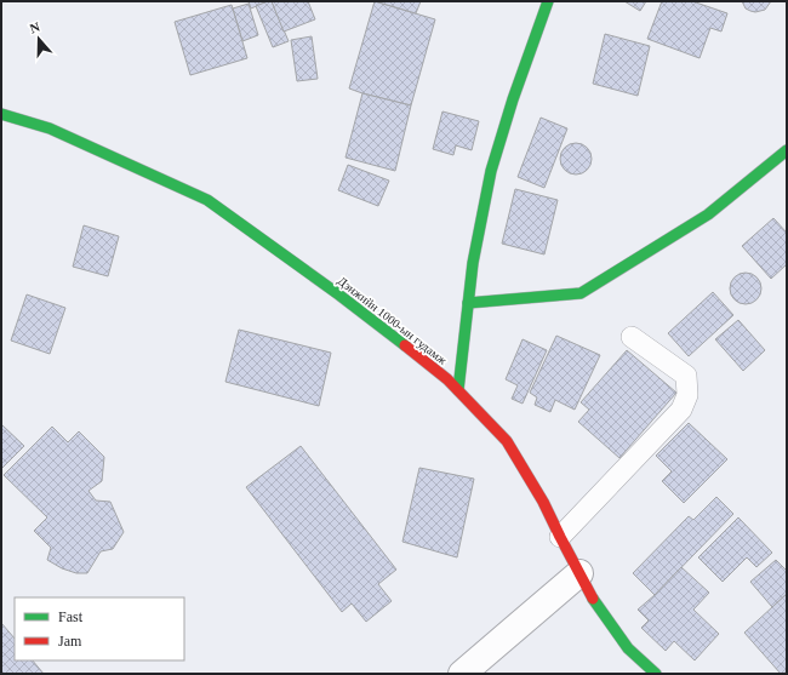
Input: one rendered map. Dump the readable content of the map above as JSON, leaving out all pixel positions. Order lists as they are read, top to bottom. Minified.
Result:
{"streets":{"main road":["Дэнжийн 1000-ын гудамж"]},"legend":["Fast","Jam"],"north":"top"}
